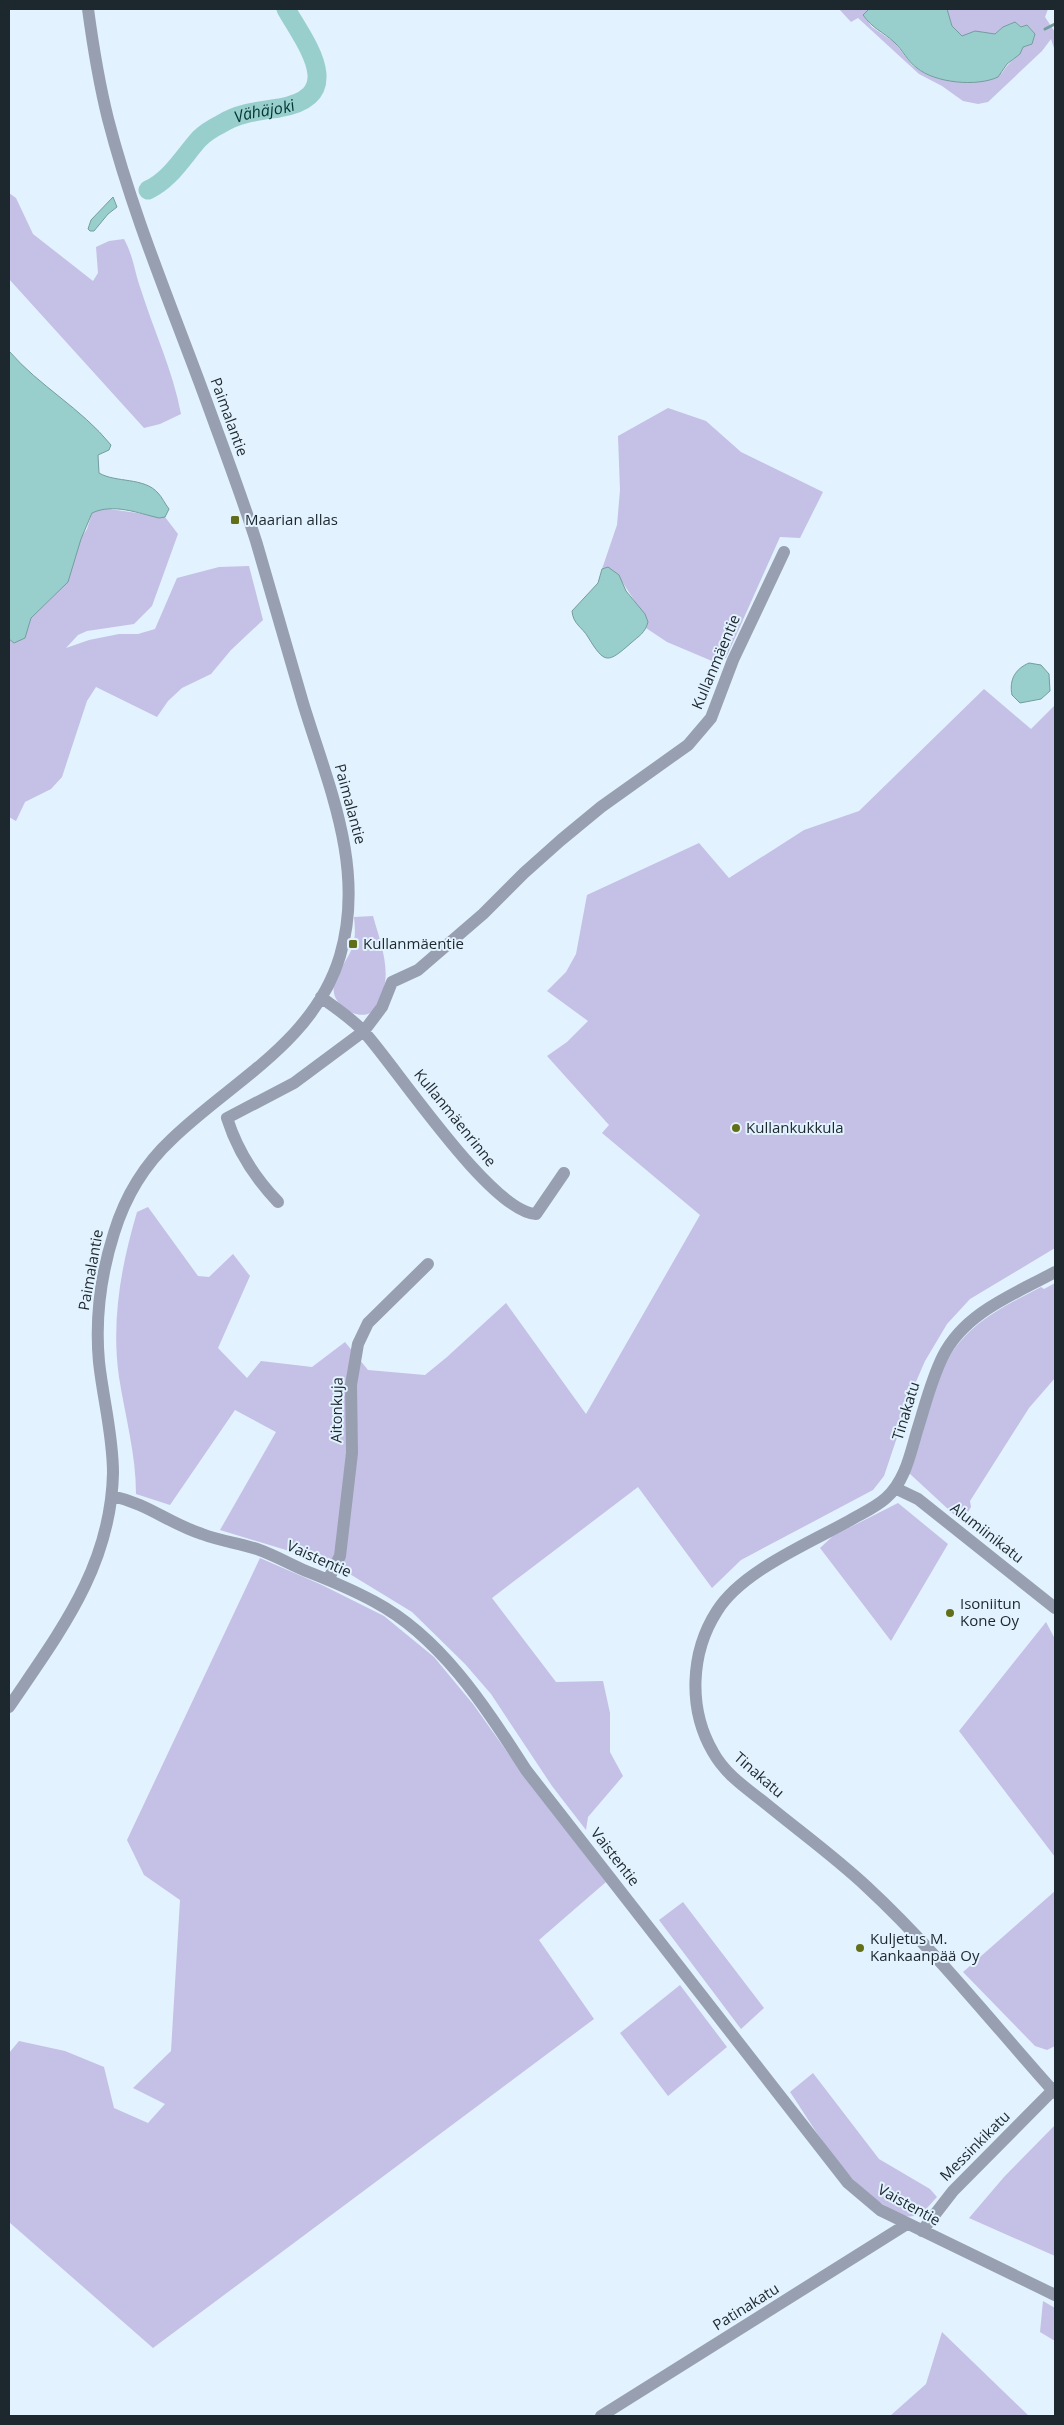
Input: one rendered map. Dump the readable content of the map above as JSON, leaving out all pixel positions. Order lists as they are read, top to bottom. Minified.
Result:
{"streets":{"street":["Paimalantie","Kullanmäentie","Kullanmäenrinne","Aitonkuja","Tinakatu","Alumiinikatu","Vaistentie","Messinkikatu","Patinakatu"]},"crossings":[["Paimalantie","Kullanmäenrinne"],["Paimalantie","Vaistentie"],["Kullanmäentie","Kullanmäenrinne"],["Aitonkuja","Vaistentie"],["Tinakatu","Alumiinikatu"],["Tinakatu","Messinkikatu"],["Vaistentie","Messinkikatu"],["Vaistentie","Patinakatu"]],"water":["Vähäjoki"],"places":{"transit":["Maarian allas","Kullanmäentie"],"other":["Kullankukkula","Isoniitun Kone Oy","Kuljetus M. Kankaanpää Oy"]}}
